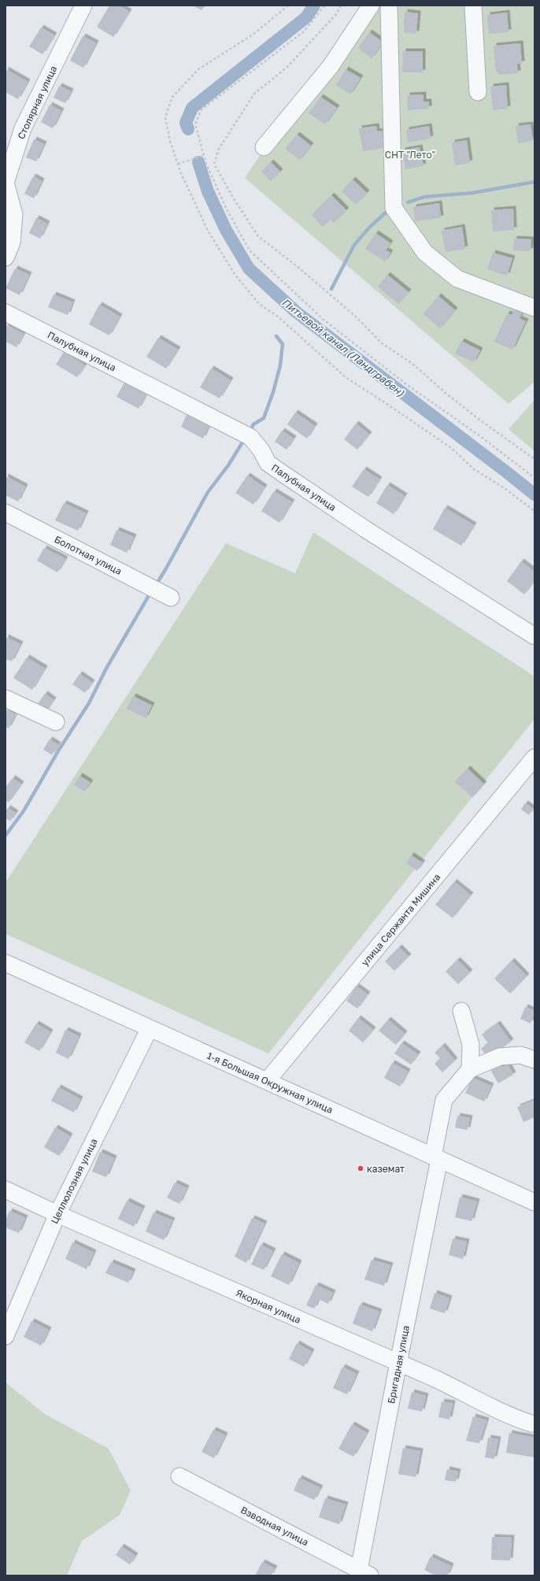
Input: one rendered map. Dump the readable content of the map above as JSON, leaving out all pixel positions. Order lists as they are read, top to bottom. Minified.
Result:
{"streets":{"street":["Столярная улица","Палубная улица","Болотная улица","улица Сержанта Мишина","1-я Большая Окружная улица","Целлюлозная улица","Якорная улица","Бригадная улица","Взводная улица"]},"crossings":[["улица Сержанта Мишина","1-я Большая Окружная улица"],["1-я Большая Окружная улица","Целлюлозная улица"],["1-я Большая Окружная улица","Бригадная улица"],["Целлюлозная улица","Якорная улица"],["Якорная улица","Бригадная улица"],["Бригадная улица","Взводная улица"]],"water":["Питьевой канал (Ландграбен)"],"parks":["СНТ \"Лето\""],"places":["каземат"]}
